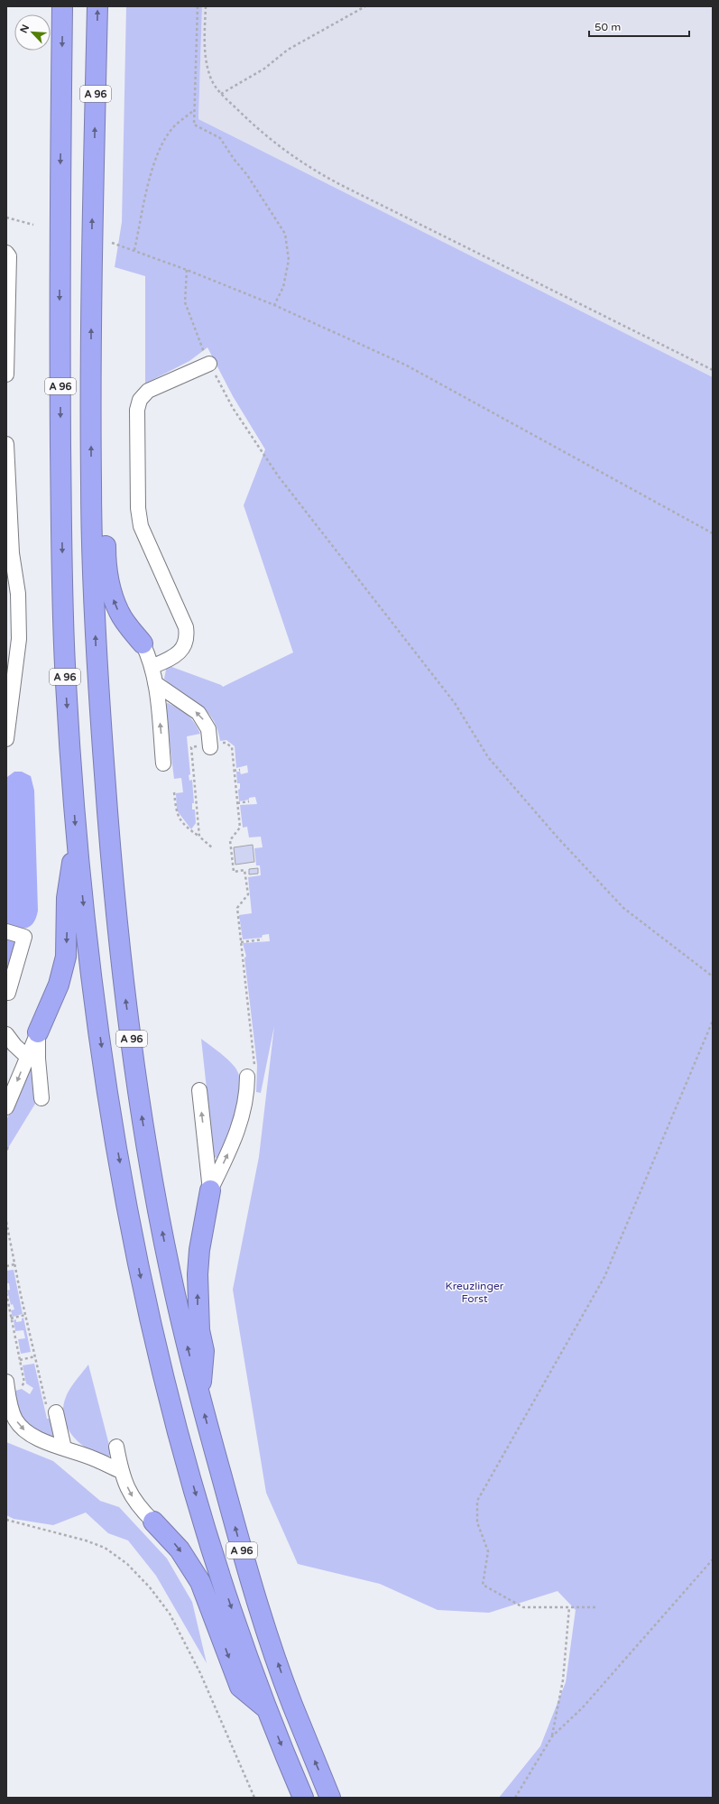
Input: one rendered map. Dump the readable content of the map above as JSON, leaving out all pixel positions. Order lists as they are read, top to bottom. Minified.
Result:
{"streets":{"highway":["A 96"]},"parks":["Kreuzlinger Forst"],"scale_bar":"50 m","north":"top left"}
